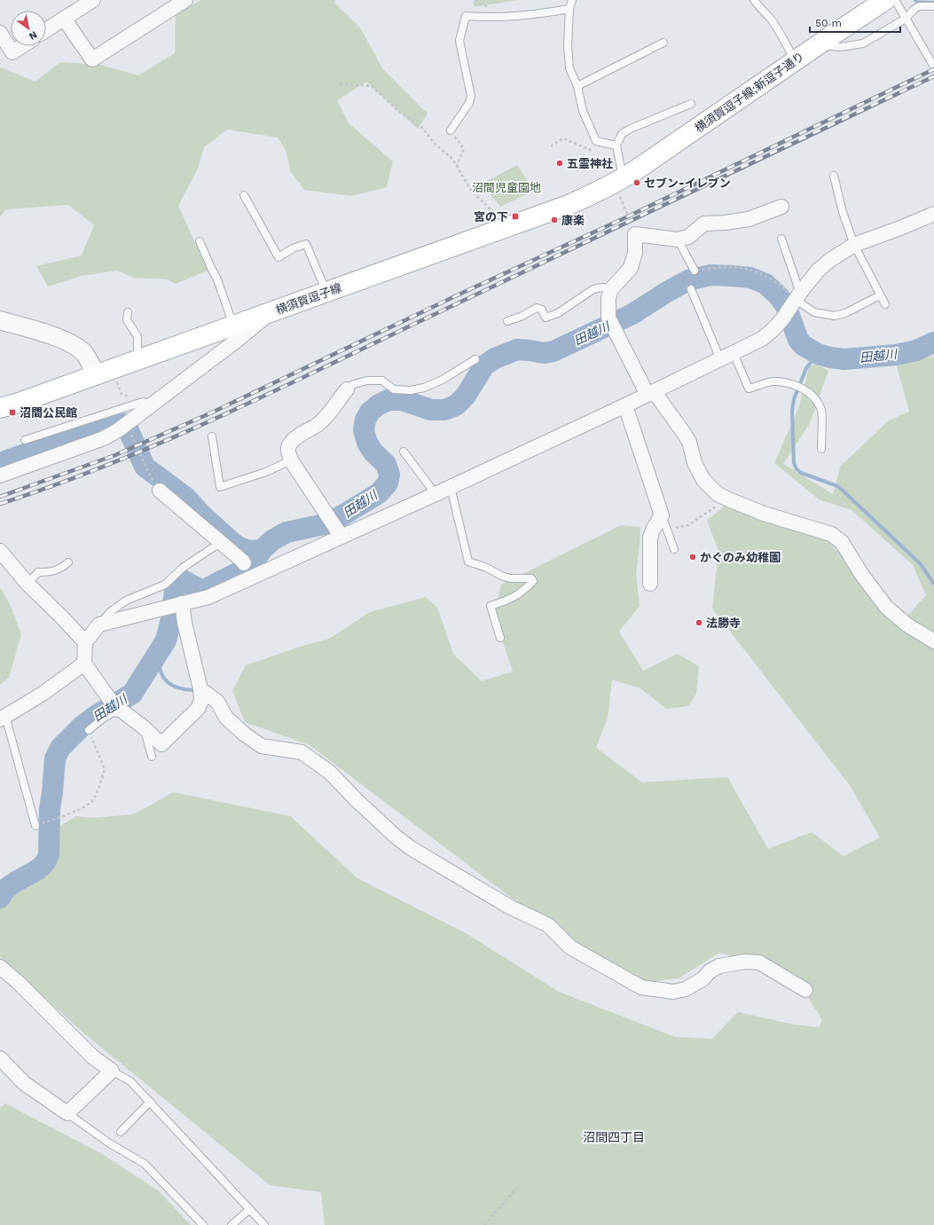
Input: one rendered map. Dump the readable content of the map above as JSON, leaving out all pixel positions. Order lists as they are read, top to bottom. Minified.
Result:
{"streets":{"main road":["横須賀逗子線;新逗子通り","横須賀逗子線"]},"crossings":[["横須賀逗子線;新逗子通り","横須賀逗子線"]],"districts":["沼間四丁目"],"water":["田越川"],"parks":["沼間児童園地"],"places":{"other":["五霊神社","セブン-イレブン","康楽","かぐのみ幼稚園","法勝寺"],"transit":["宮の下","沼間公民館"]},"scale_bar":"50 m","north":"bottom right"}
